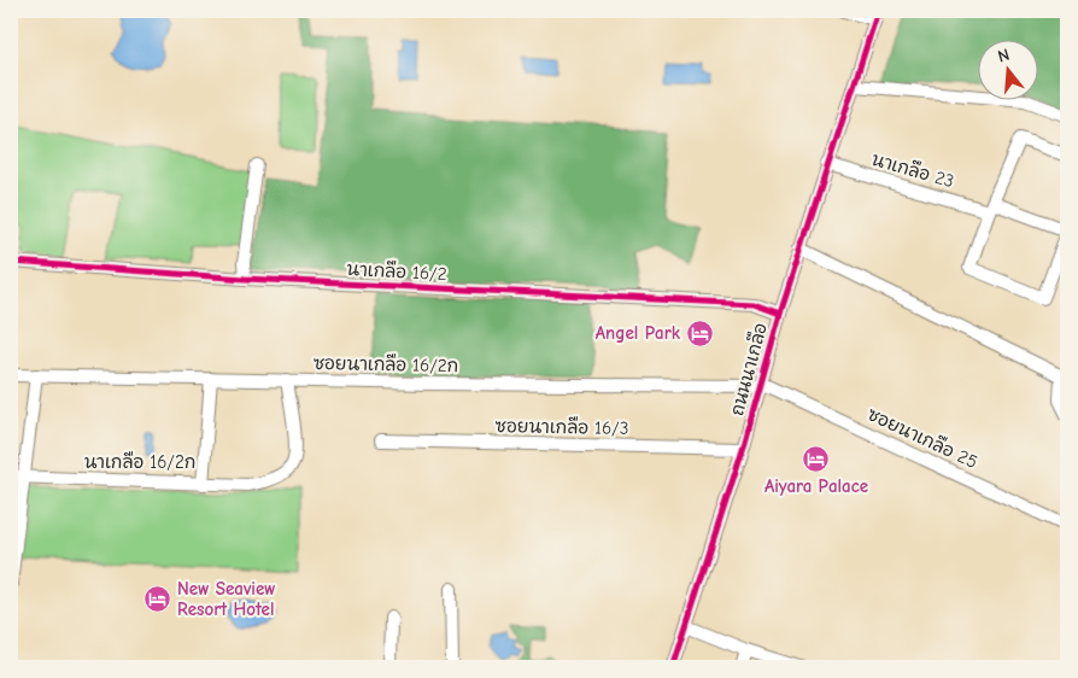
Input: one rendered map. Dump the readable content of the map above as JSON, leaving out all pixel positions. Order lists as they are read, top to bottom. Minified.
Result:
{"streets":{"street":["นาเกลือ 23","นาเกลือ 16/2","ซอยนาเกลือ 16/2ก","ถนนนาเกลือ","ซอยนาเกลือ 16/3","ซอยนาเกลือ 25","นาเกลือ 16/2ก"]},"crossings":[["นาเกลือ 23","ถนนนาเกลือ"],["นาเกลือ 16/2","ถนนนาเกลือ"],["ซอยนาเกลือ 16/2ก","ถนนนาเกลือ"],["ซอยนาเกลือ 16/2ก","ซอยนาเกลือ 25"],["ซอยนาเกลือ 16/2ก","นาเกลือ 16/2ก"],["ถนนนาเกลือ","ซอยนาเกลือ 16/3"],["ถนนนาเกลือ","ซอยนาเกลือ 25"]],"places":{"hotel":["Angel Park","Aiyara Palace","New Seaview Resort Hotel"]},"north":"top"}
